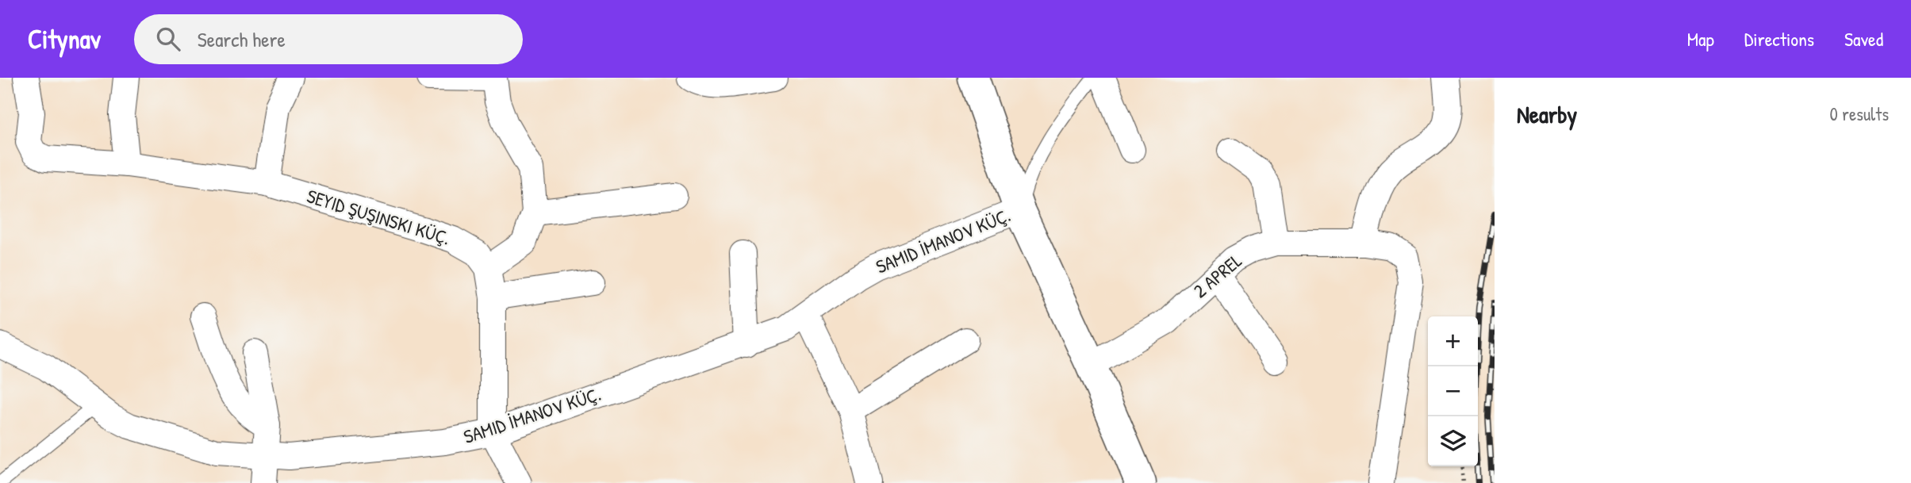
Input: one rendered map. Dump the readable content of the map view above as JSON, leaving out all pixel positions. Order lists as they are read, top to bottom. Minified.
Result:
{"streets":{"street":["SEYID ŞUŞINSKI KÜÇ.","SAMID İMANOV KÜÇ.","2 APREL"]},"page":{"header":"Citynav","search":"Search here","nav":["Map","Directions","Saved"],"heading":["Nearby","0 results"],"map_buttons":["+","−"]}}
